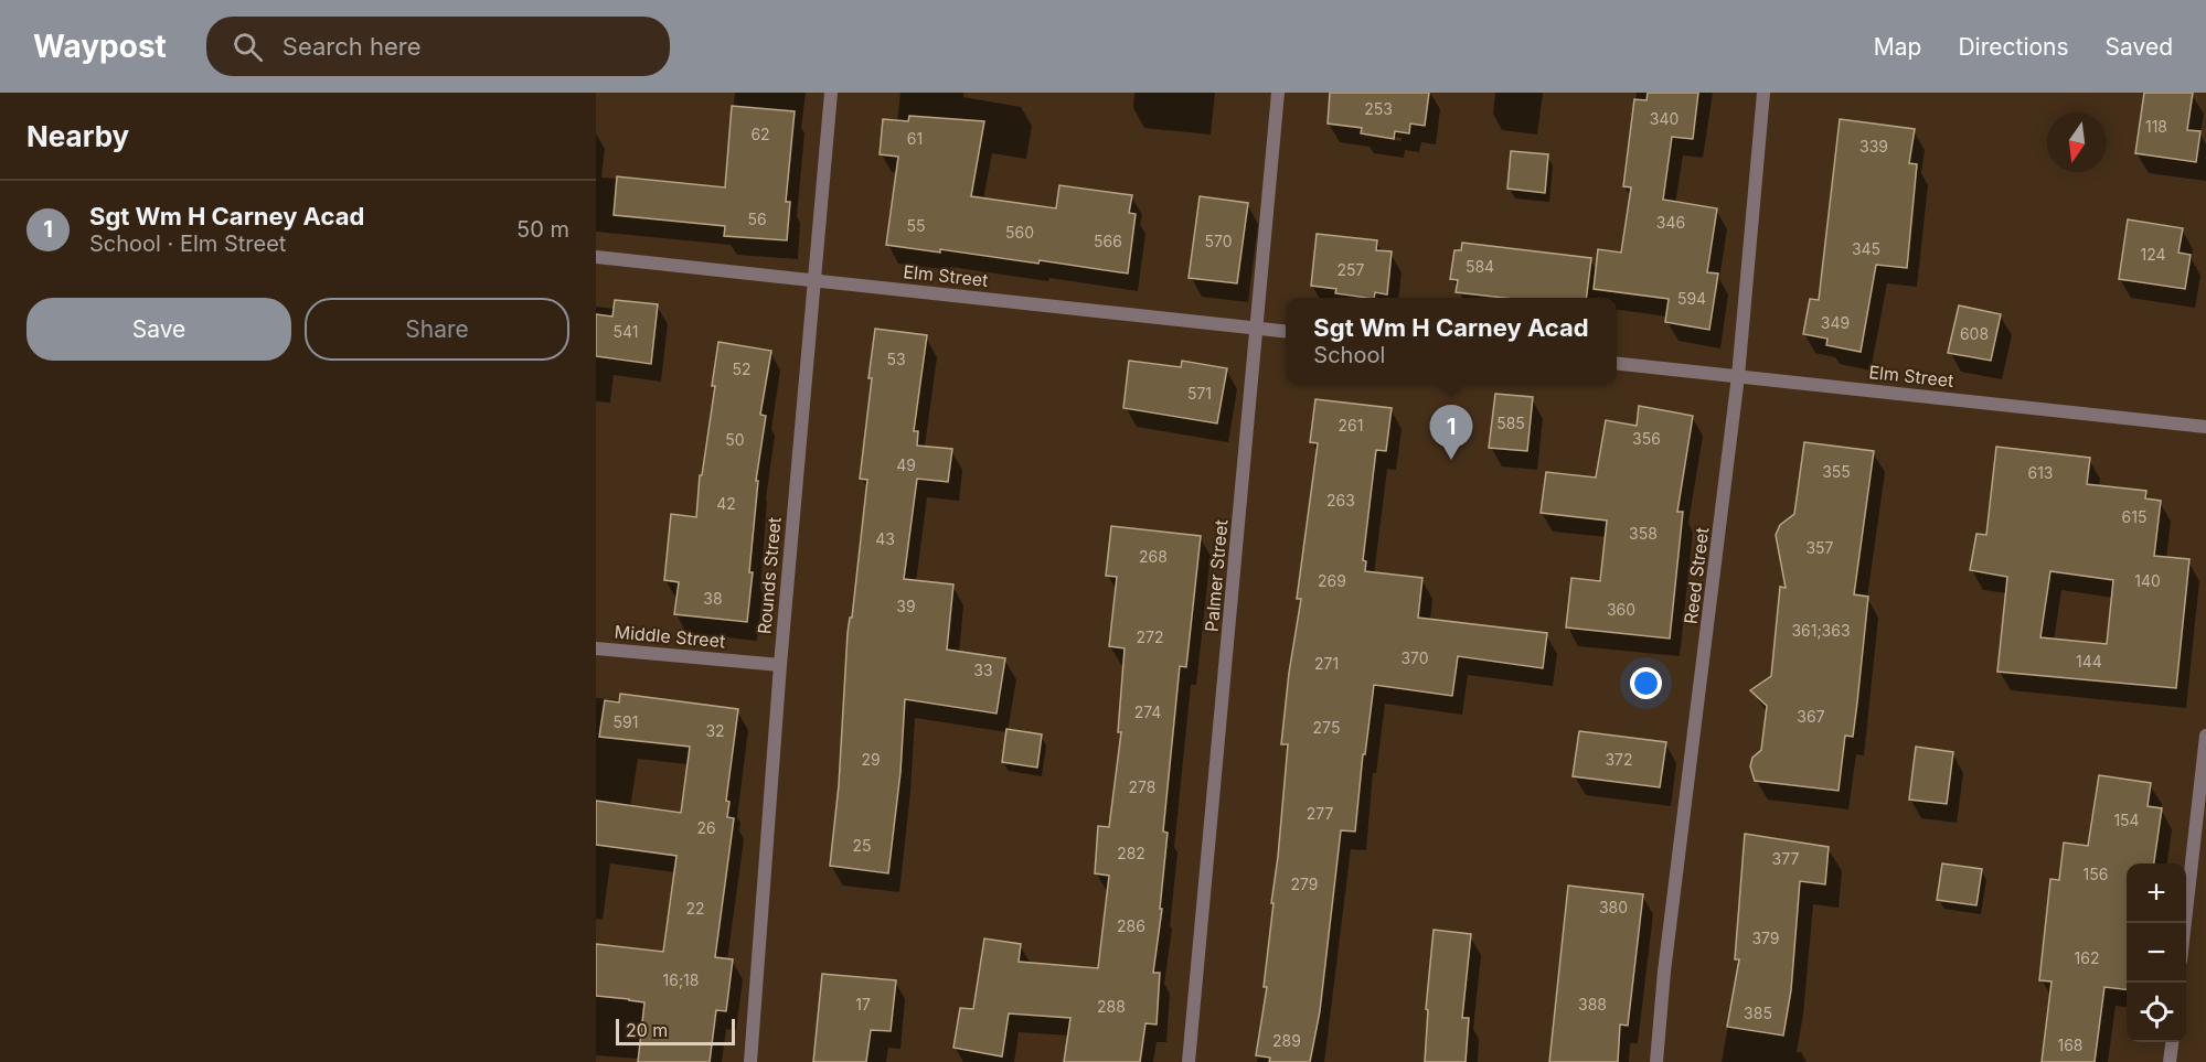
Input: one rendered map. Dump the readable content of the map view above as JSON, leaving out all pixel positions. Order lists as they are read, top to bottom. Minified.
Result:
{"streets":{"street":["Elm Street","Rounds Street","Palmer Street","Reed Street","Middle Street"]},"crossings":[["Elm Street","Rounds Street"],["Elm Street","Palmer Street"],["Elm Street","Reed Street"],["Rounds Street","Middle Street"]],"house_numbers":["253","340","118","62","61","339","56","346","55","560","566","570","345","124","584","257","594","349","541","608","53","52","571","585","261","356","50","49","355","613","263","42","615","358","43","357","268","269","140","38","39","360","361;363","272","370","144","271","33","274","367","591","275","32","29","372","278","277","154","26","25","282","377","156","279","380","22","286","379","162","16;18","17","388","288","385","289","168"],"scale_bar":"20 m","north":"bottom","page":{"header":"Waypost","search":"Search here","nav":["Map","Directions","Saved"],"heading":"Nearby","list":[{"mark":"1","name":"Sgt Wm H Carney Acad","note":"School · Elm Street","value":"50 m"}],"buttons":["Save","Share"],"popup":["Sgt Wm H Carney Acad","School"],"pins":"1","map_buttons":["+","−"],"scale":"20 m"}}
